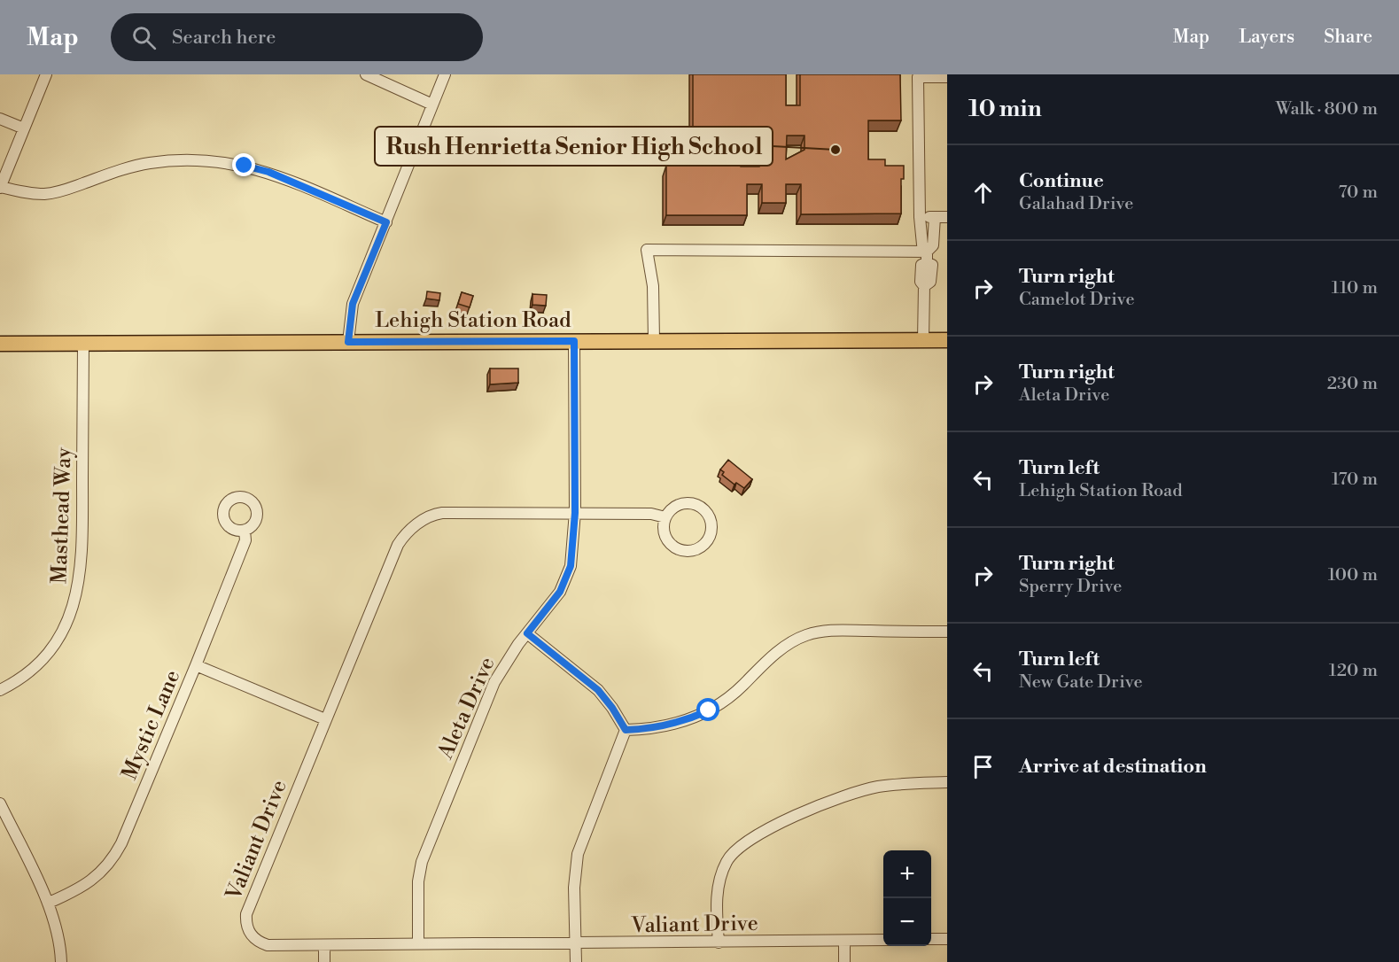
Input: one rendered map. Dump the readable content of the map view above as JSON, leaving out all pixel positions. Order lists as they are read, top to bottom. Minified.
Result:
{"streets":{"main road":["Lehigh Station Road"],"street":["Masthead Way","Aleta Drive","Mystic Lane","Valiant Drive"]},"crossings":[["Lehigh Station Road","Masthead Way"],["Lehigh Station Road","Aleta Drive"],["Aleta Drive","Valiant Drive"]],"places":["Rush Henrietta Senior High School"],"page":{"header":"Map","search":"Search here","nav":["Map","Layers","Share"],"heading":["10 min","Walk · 800 m"],"list":[["Continue","Galahad Drive","70 m"],["Turn right","Camelot Drive","110 m"],["Turn right","Aleta Drive","230 m"],["Turn left","Lehigh Station Road","170 m"],["Turn right","Sperry Drive","100 m"],["Turn left","New Gate Drive","120 m"],"Arrive at destination"],"map_buttons":["+","−"]}}
